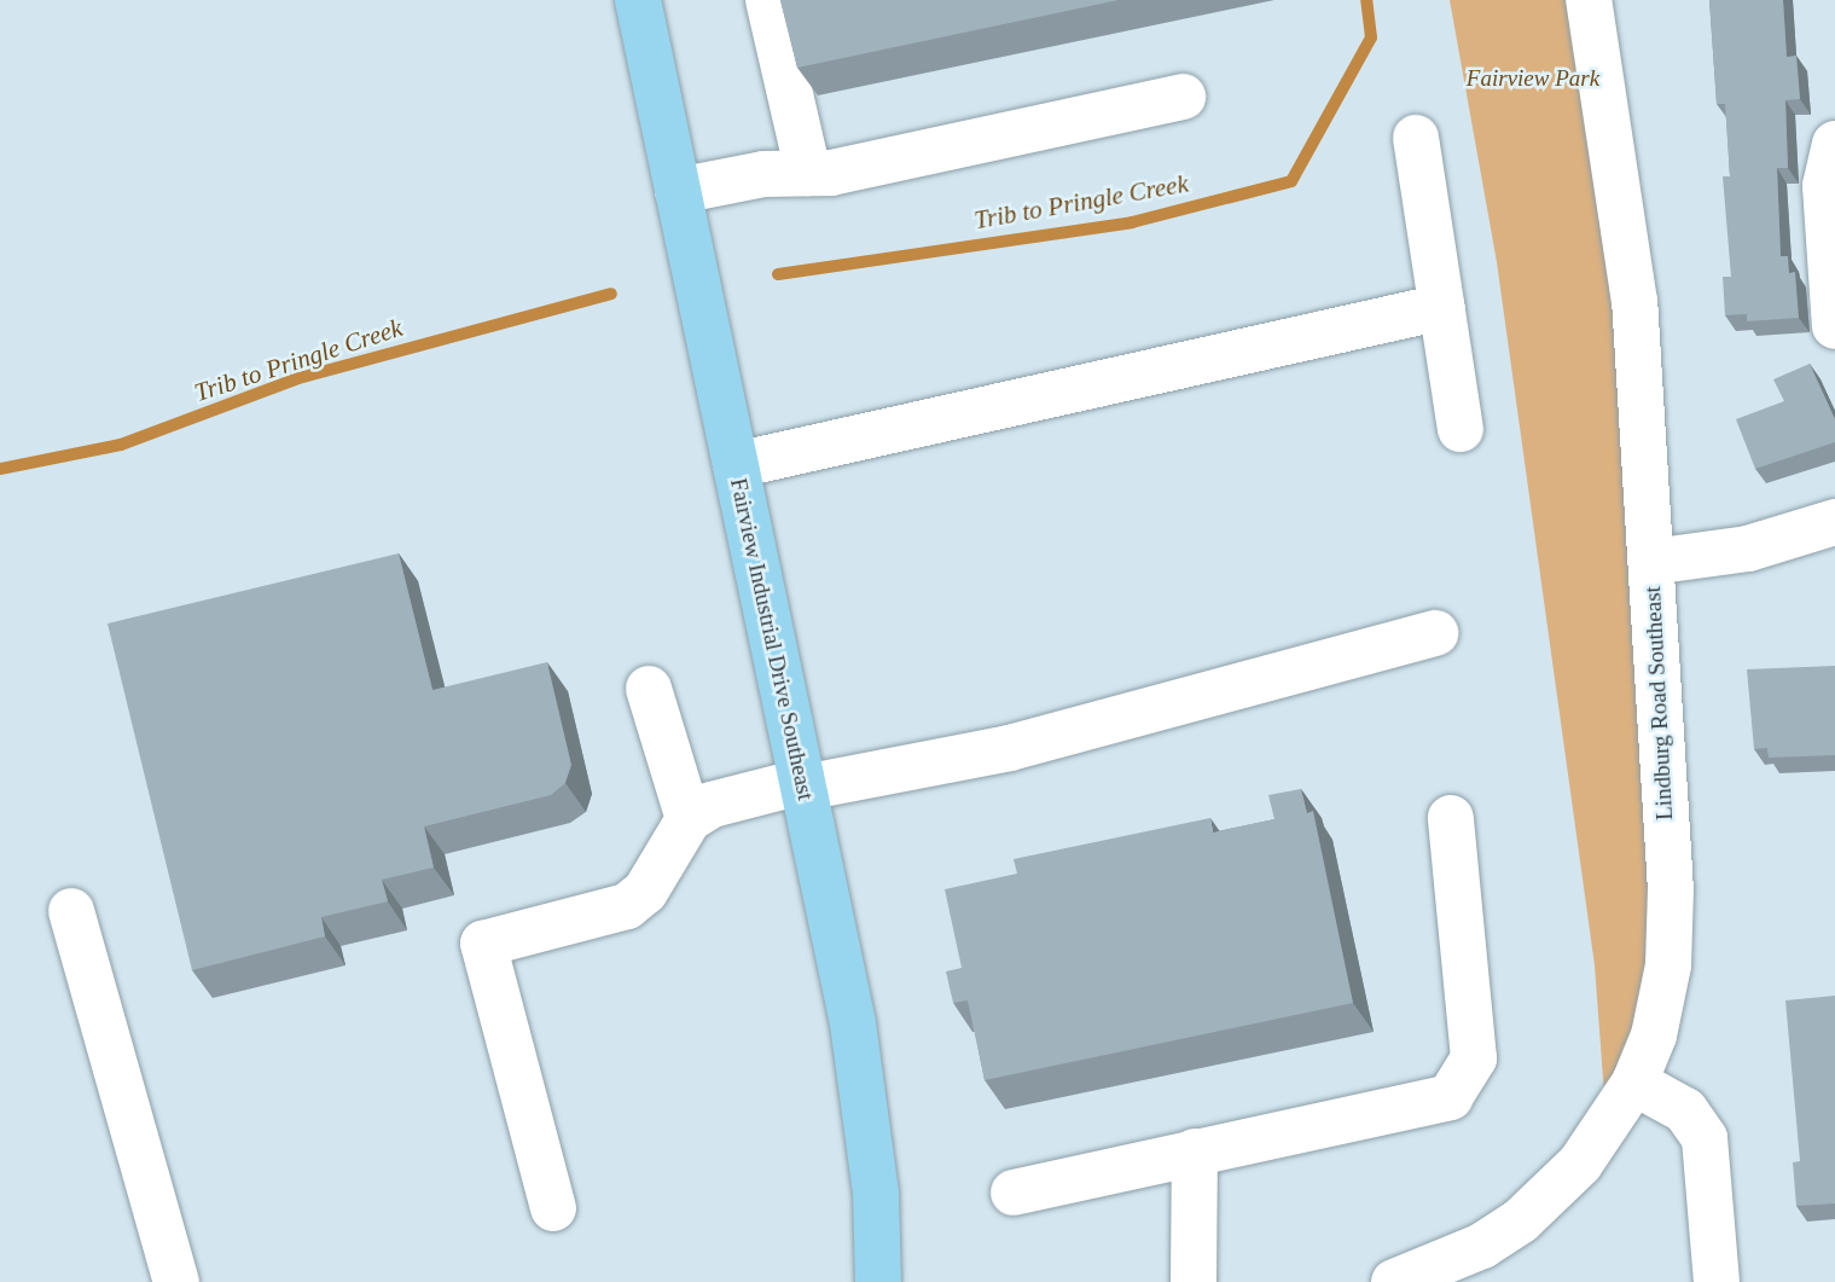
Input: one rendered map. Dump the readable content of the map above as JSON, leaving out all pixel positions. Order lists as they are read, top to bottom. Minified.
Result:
{"streets":{"main road":["Fairview Industrial Drive Southeast"],"street":["Lindburg Road Southeast"]},"water":["Trib to Pringle Creek"],"parks":["Fairview Park"]}
